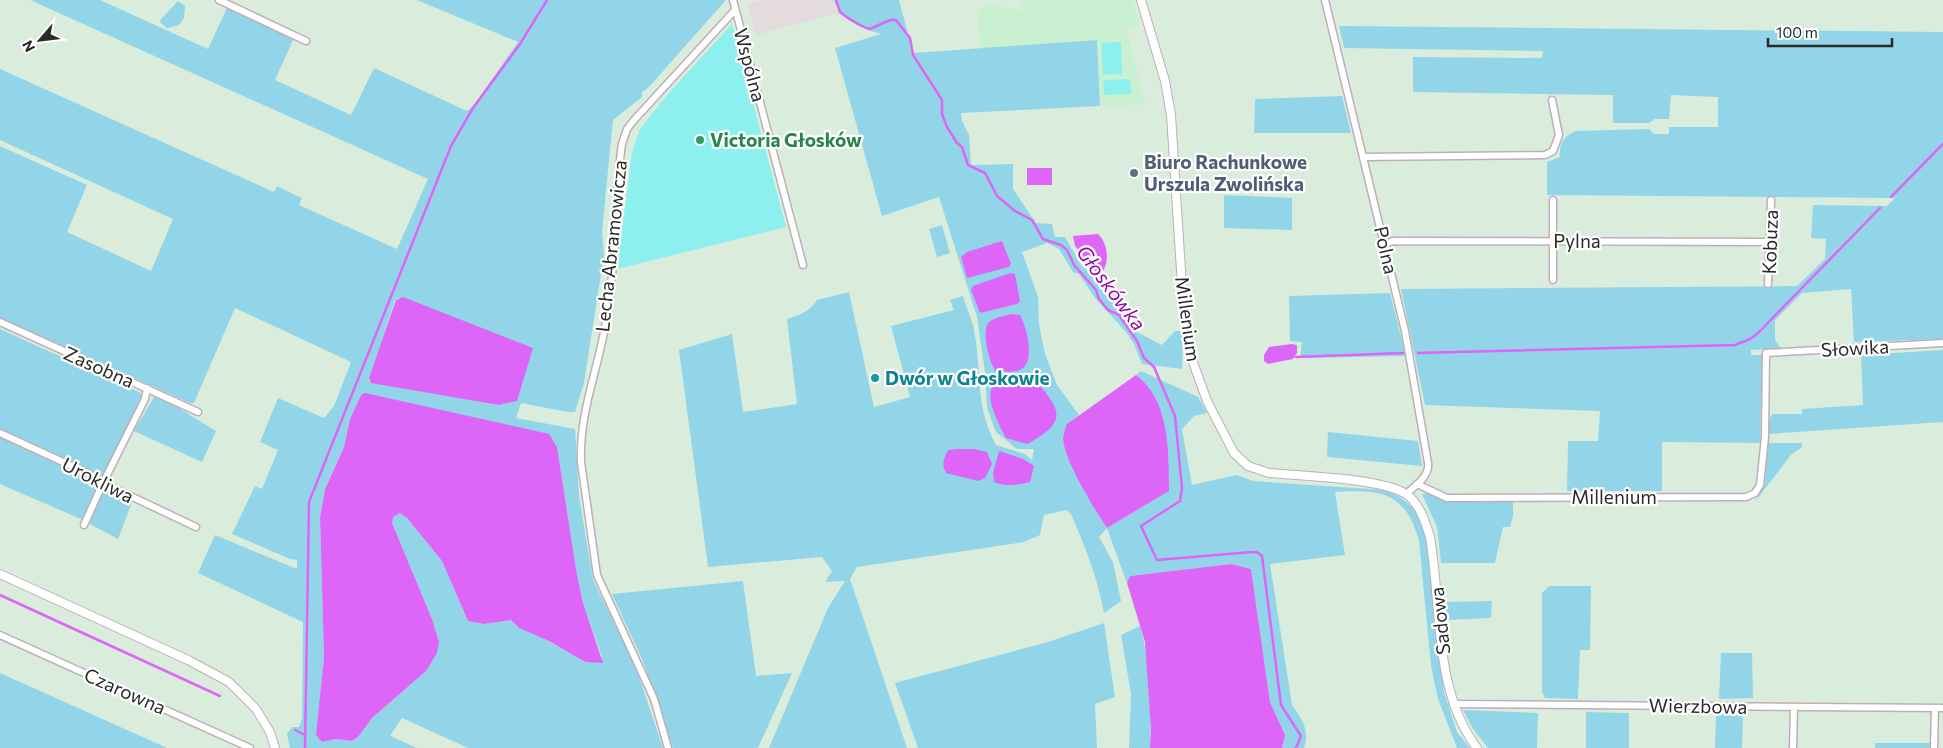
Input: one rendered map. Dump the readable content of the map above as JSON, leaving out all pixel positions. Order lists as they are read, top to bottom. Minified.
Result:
{"streets":{"street":["Wspólna","Pylna","Kobuza","Lecha Abramowicza","Polna","Millenium","Słowika","Zasobna","Urokliwa","Sadowa","Czarowna","Wierzbowa"]},"crossings":[["Wspólna","Lecha Abramowicza"],["Pylna","Kobuza"],["Pylna","Polna"],["Polna","Millenium"],["Polna","Sadowa"],["Millenium","Słowika"],["Millenium","Sadowa"],["Sadowa","Wierzbowa"]],"water":["Głoskówka"],"places":["Victoria Głosków","Biuro Rachunkowe Urszula Zwolińska","Dwór w Głoskowie"],"scale_bar":"100 m","north":"bottom left"}
